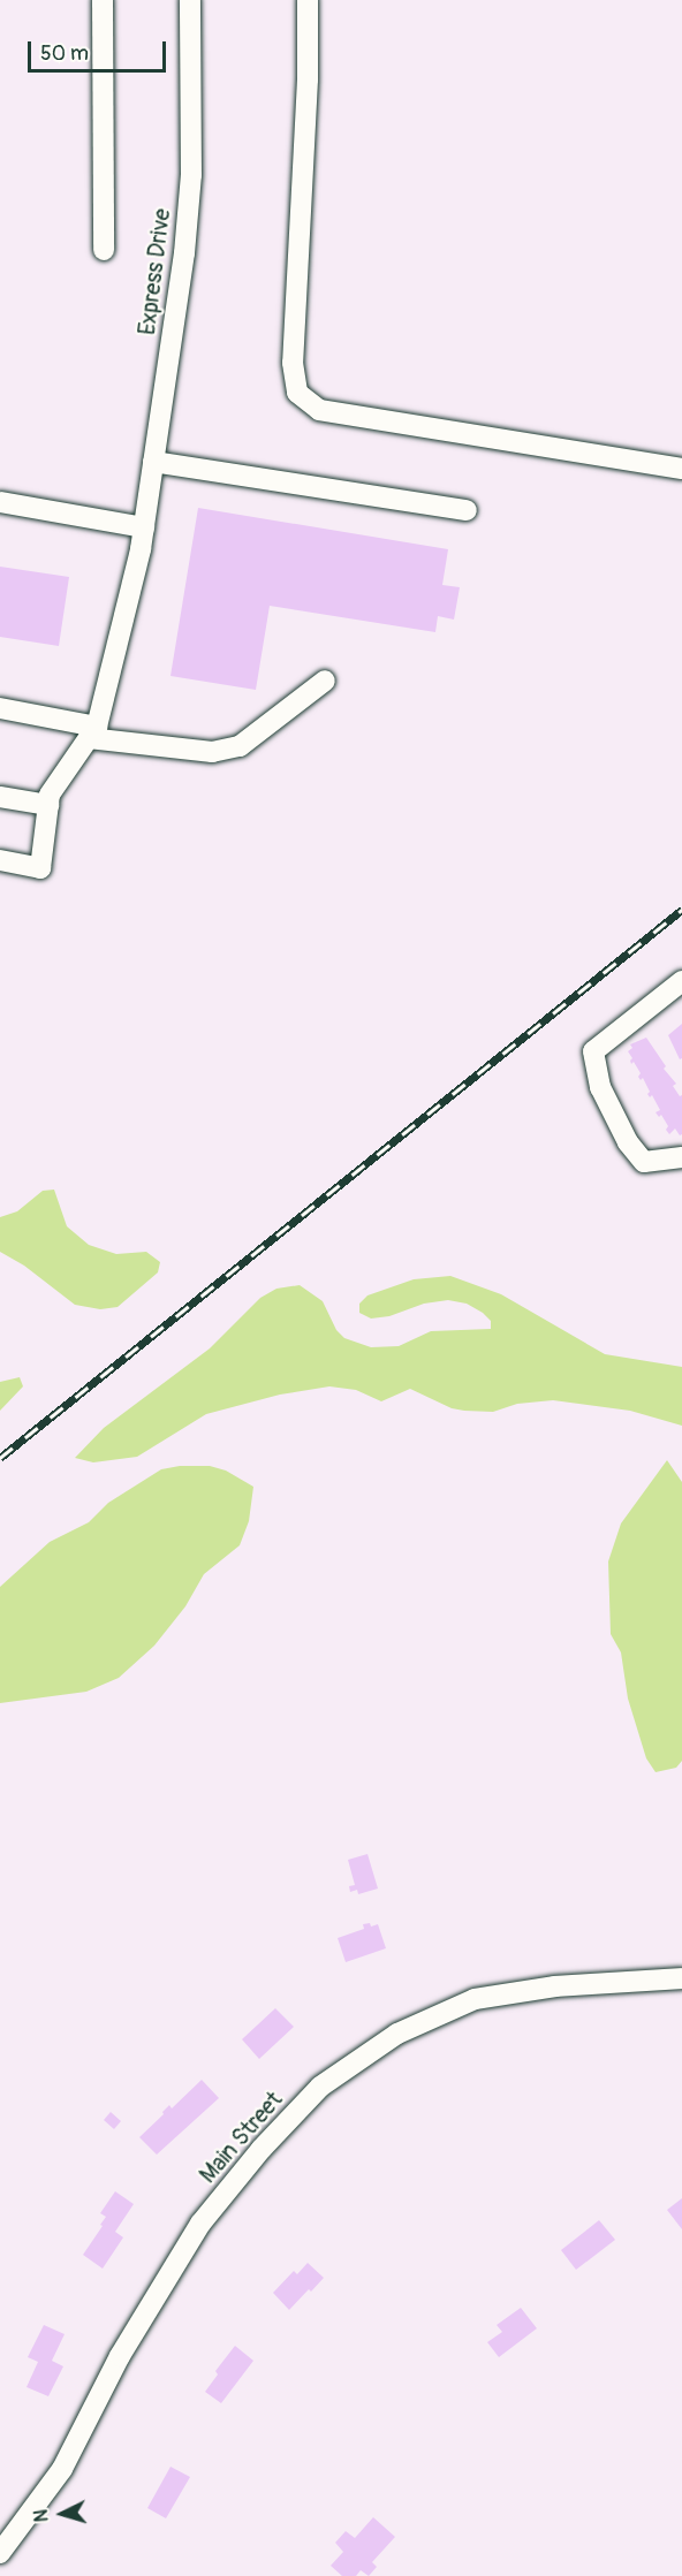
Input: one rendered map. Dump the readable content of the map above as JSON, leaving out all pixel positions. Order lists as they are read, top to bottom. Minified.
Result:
{"streets":{"street":["Express Drive","Main Street"]},"scale_bar":"50 m","north":"left"}
